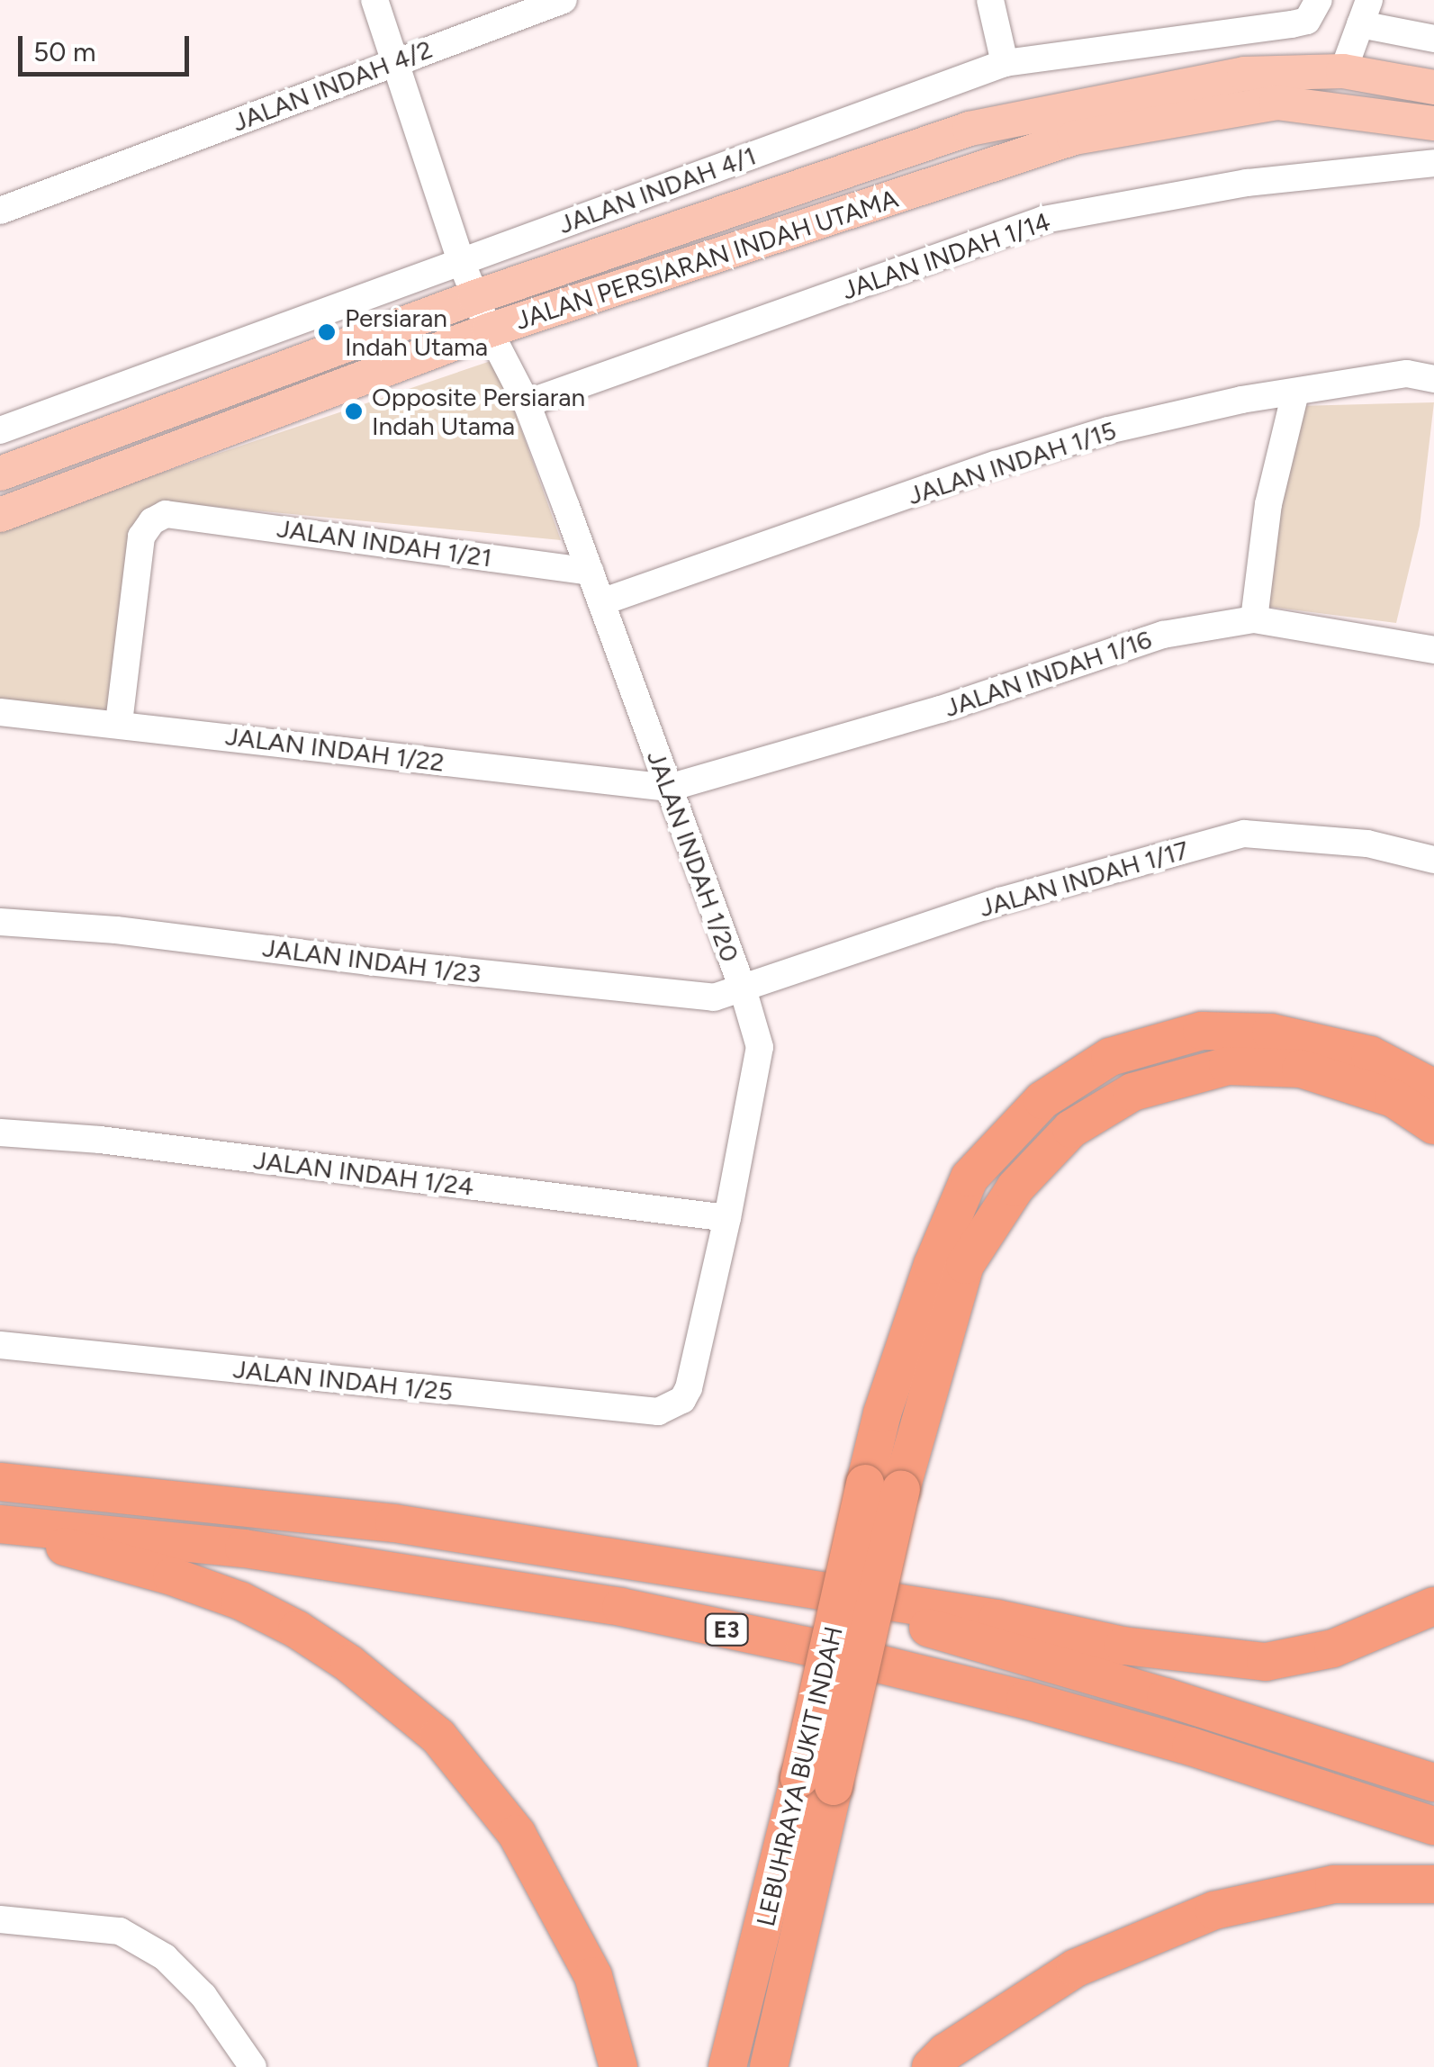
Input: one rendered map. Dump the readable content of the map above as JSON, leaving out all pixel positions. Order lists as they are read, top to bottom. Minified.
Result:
{"streets":{"highway":["E3","LEBUHRAYA BUKIT INDAH"],"main road":["JALAN PERSIARAN INDAH UTAMA"],"street":["JALAN INDAH 4/2","JALAN INDAH 4/1","JALAN INDAH 1/14","JALAN INDAH 1/15","JALAN INDAH 1/21","JALAN INDAH 1/16","JALAN INDAH 1/22","JALAN INDAH 1/20","JALAN INDAH 1/17","JALAN INDAH 1/23","JALAN INDAH 1/24","JALAN INDAH 1/25"]},"crossings":[["JALAN INDAH 4/2","JALAN INDAH 1/20"],["JALAN INDAH 4/1","JALAN INDAH 1/20"],["JALAN INDAH 1/14","JALAN INDAH 1/20"],["JALAN PERSIARAN INDAH UTAMA","JALAN INDAH 1/20"],["JALAN INDAH 1/15","JALAN INDAH 1/20"],["JALAN INDAH 1/21","JALAN INDAH 1/22"],["JALAN INDAH 1/21","JALAN INDAH 1/20"],["JALAN INDAH 1/16","JALAN INDAH 1/22"],["JALAN INDAH 1/16","JALAN INDAH 1/20"],["JALAN INDAH 1/22","JALAN INDAH 1/20"],["JALAN INDAH 1/20","JALAN INDAH 1/17"],["JALAN INDAH 1/20","JALAN INDAH 1/23"],["JALAN INDAH 1/20","JALAN INDAH 1/24"],["JALAN INDAH 1/20","JALAN INDAH 1/25"],["JALAN INDAH 1/17","JALAN INDAH 1/23"]],"places":["Persiaran Indah Utama","Opposite Persiaran Indah Utama"],"scale_bar":"50 m"}
